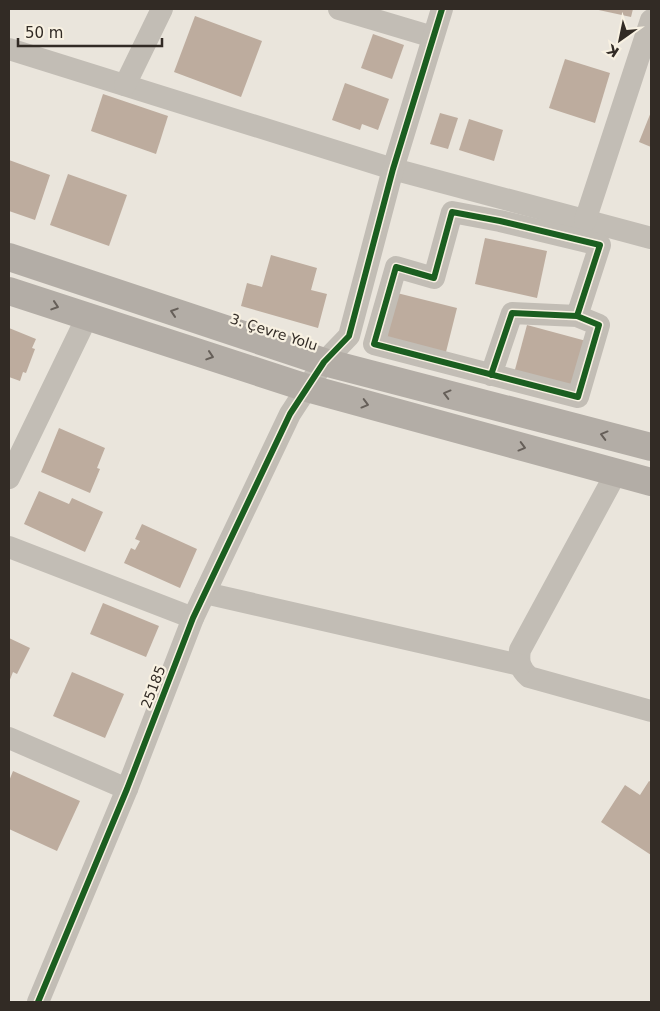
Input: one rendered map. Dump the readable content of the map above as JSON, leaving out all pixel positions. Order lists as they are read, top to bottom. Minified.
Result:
{"streets":{"main road":["3. Çevre Yolu"],"street":["25185"]},"crossings":[["3. Çevre Yolu","25185"]],"scale_bar":"50 m","north":"bottom left"}
